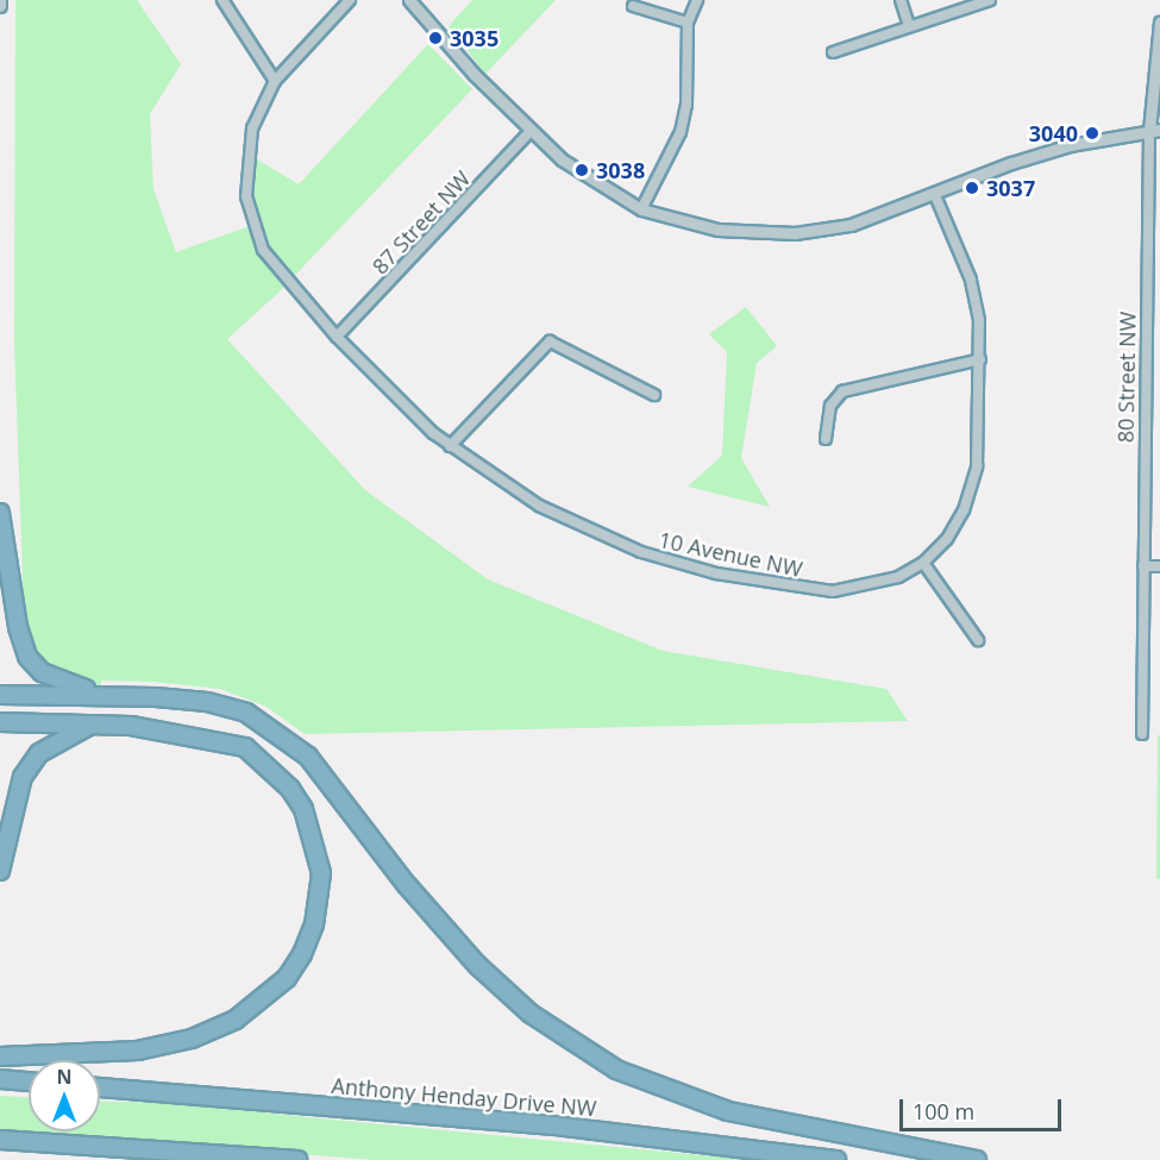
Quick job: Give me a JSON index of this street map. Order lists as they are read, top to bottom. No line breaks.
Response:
{"streets":{"highway":["Anthony Henday Drive NW"],"street":["87 Street NW","80 Street NW","10 Avenue NW"]},"crossings":[["87 Street NW","10 Avenue NW"]],"places":["3035","3040","3038","3037"],"scale_bar":"100 m","north":"top"}
